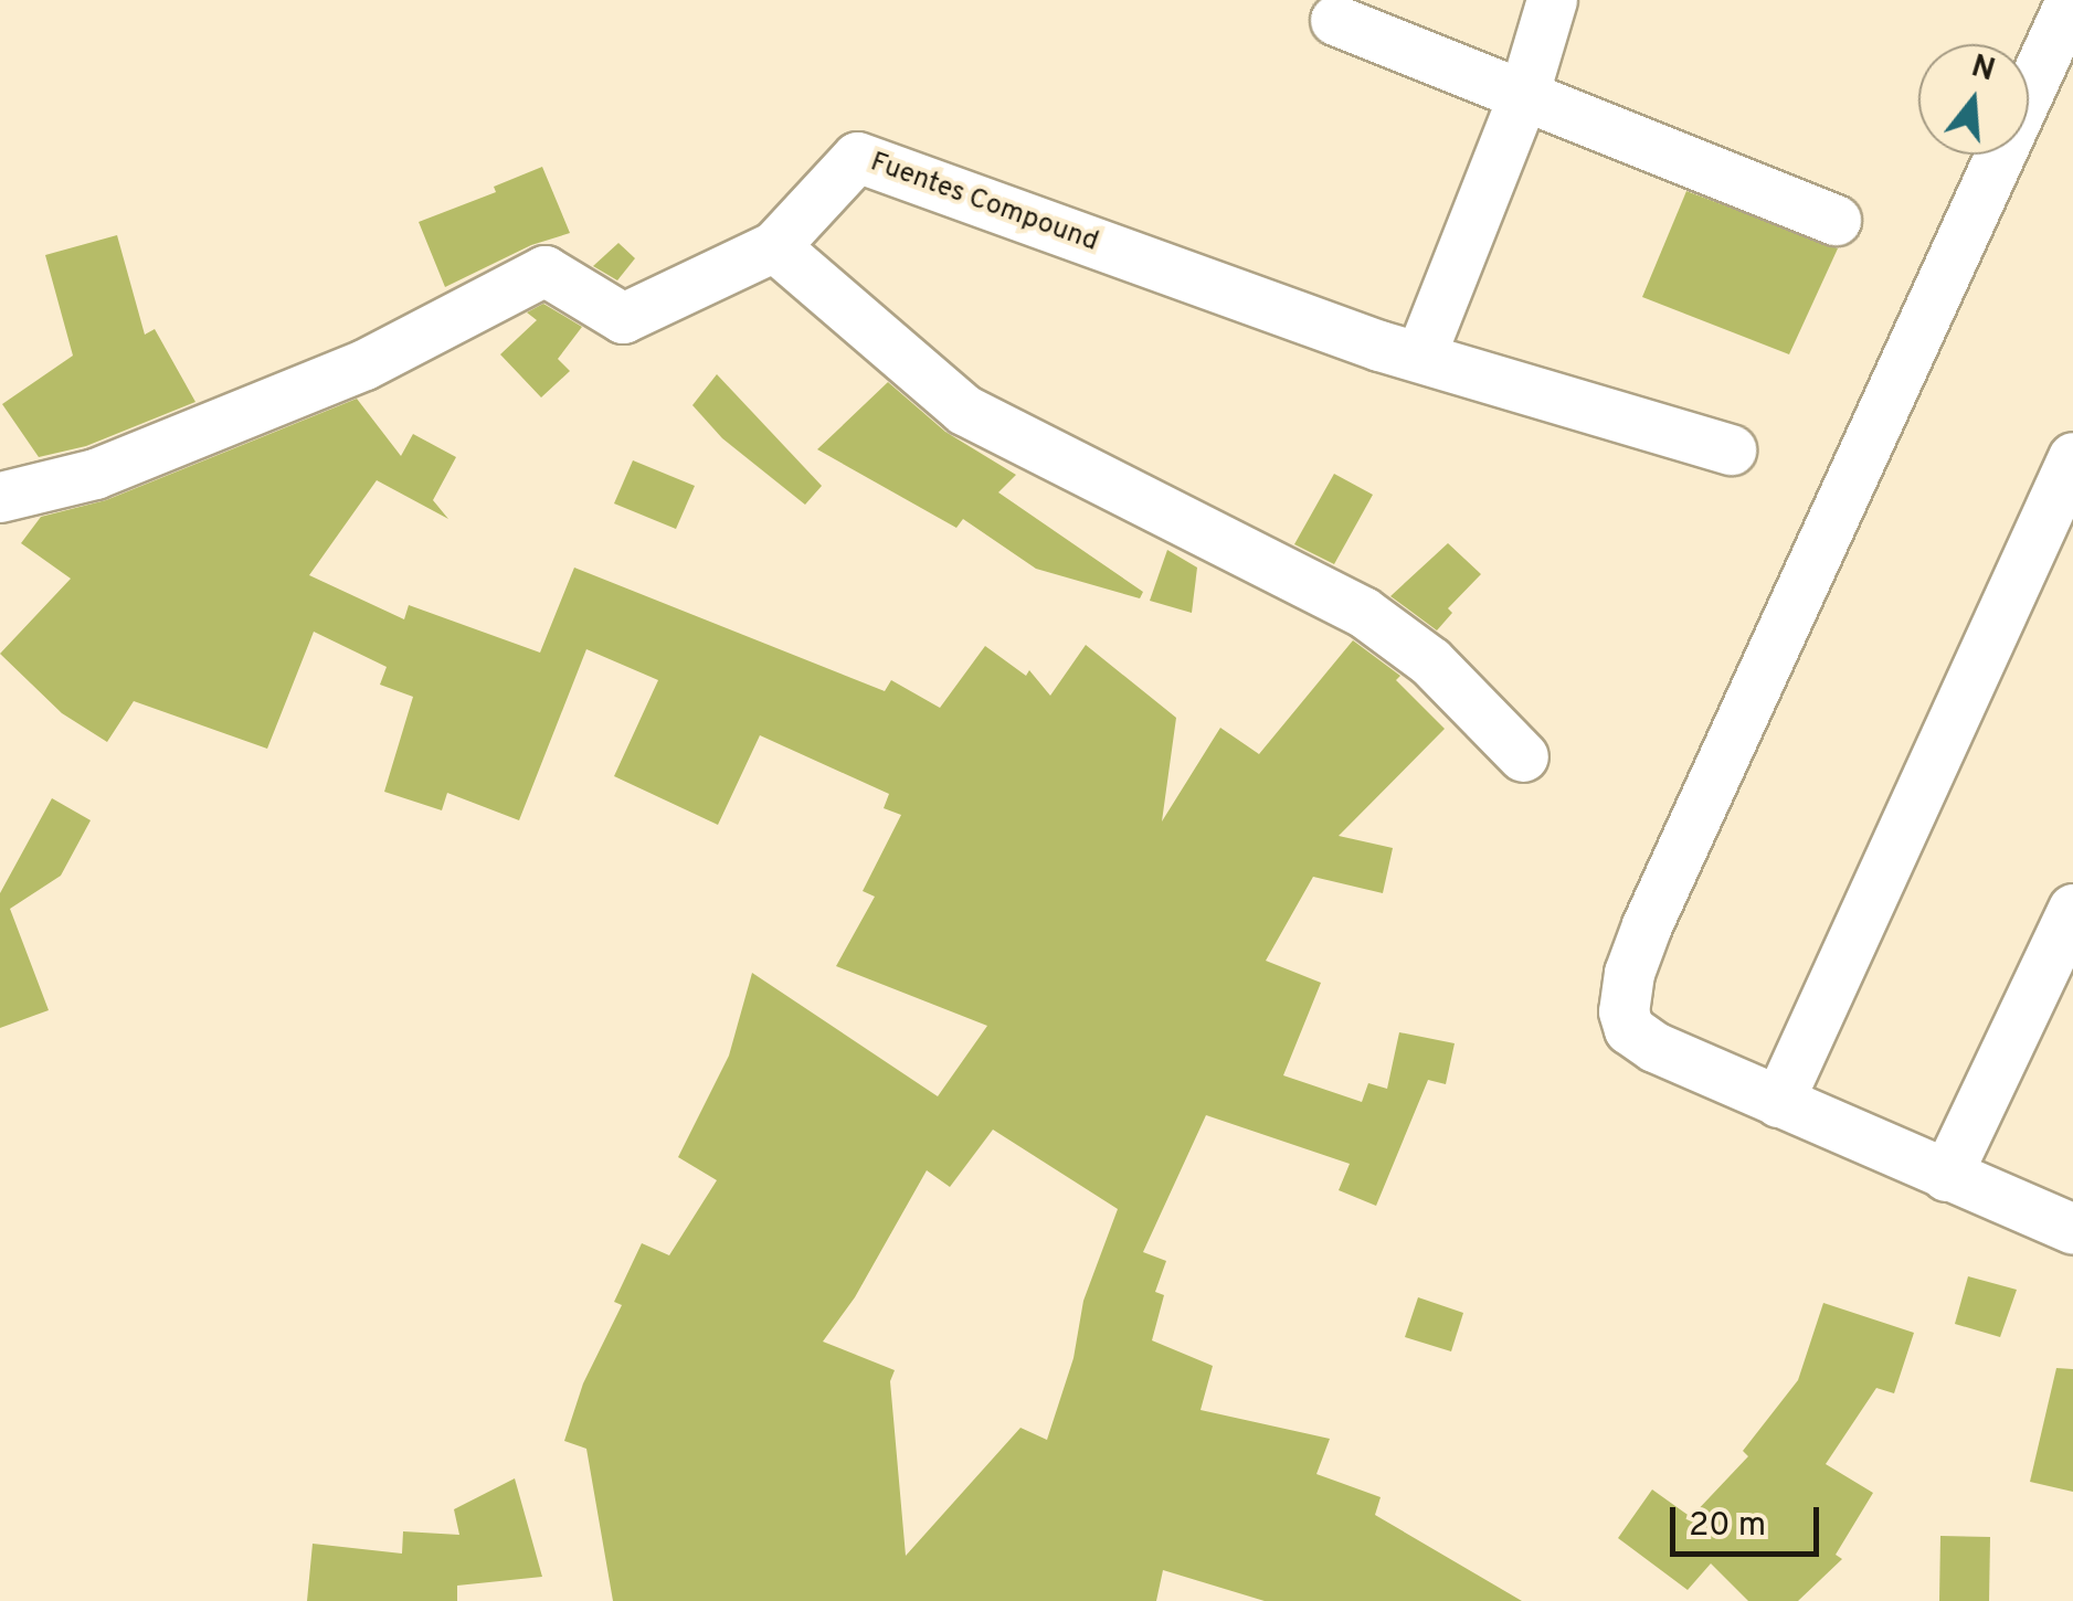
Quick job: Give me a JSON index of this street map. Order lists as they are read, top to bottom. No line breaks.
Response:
{"streets":{"street":["Fuentes Compound"]},"scale_bar":"20 m","north":"top"}
